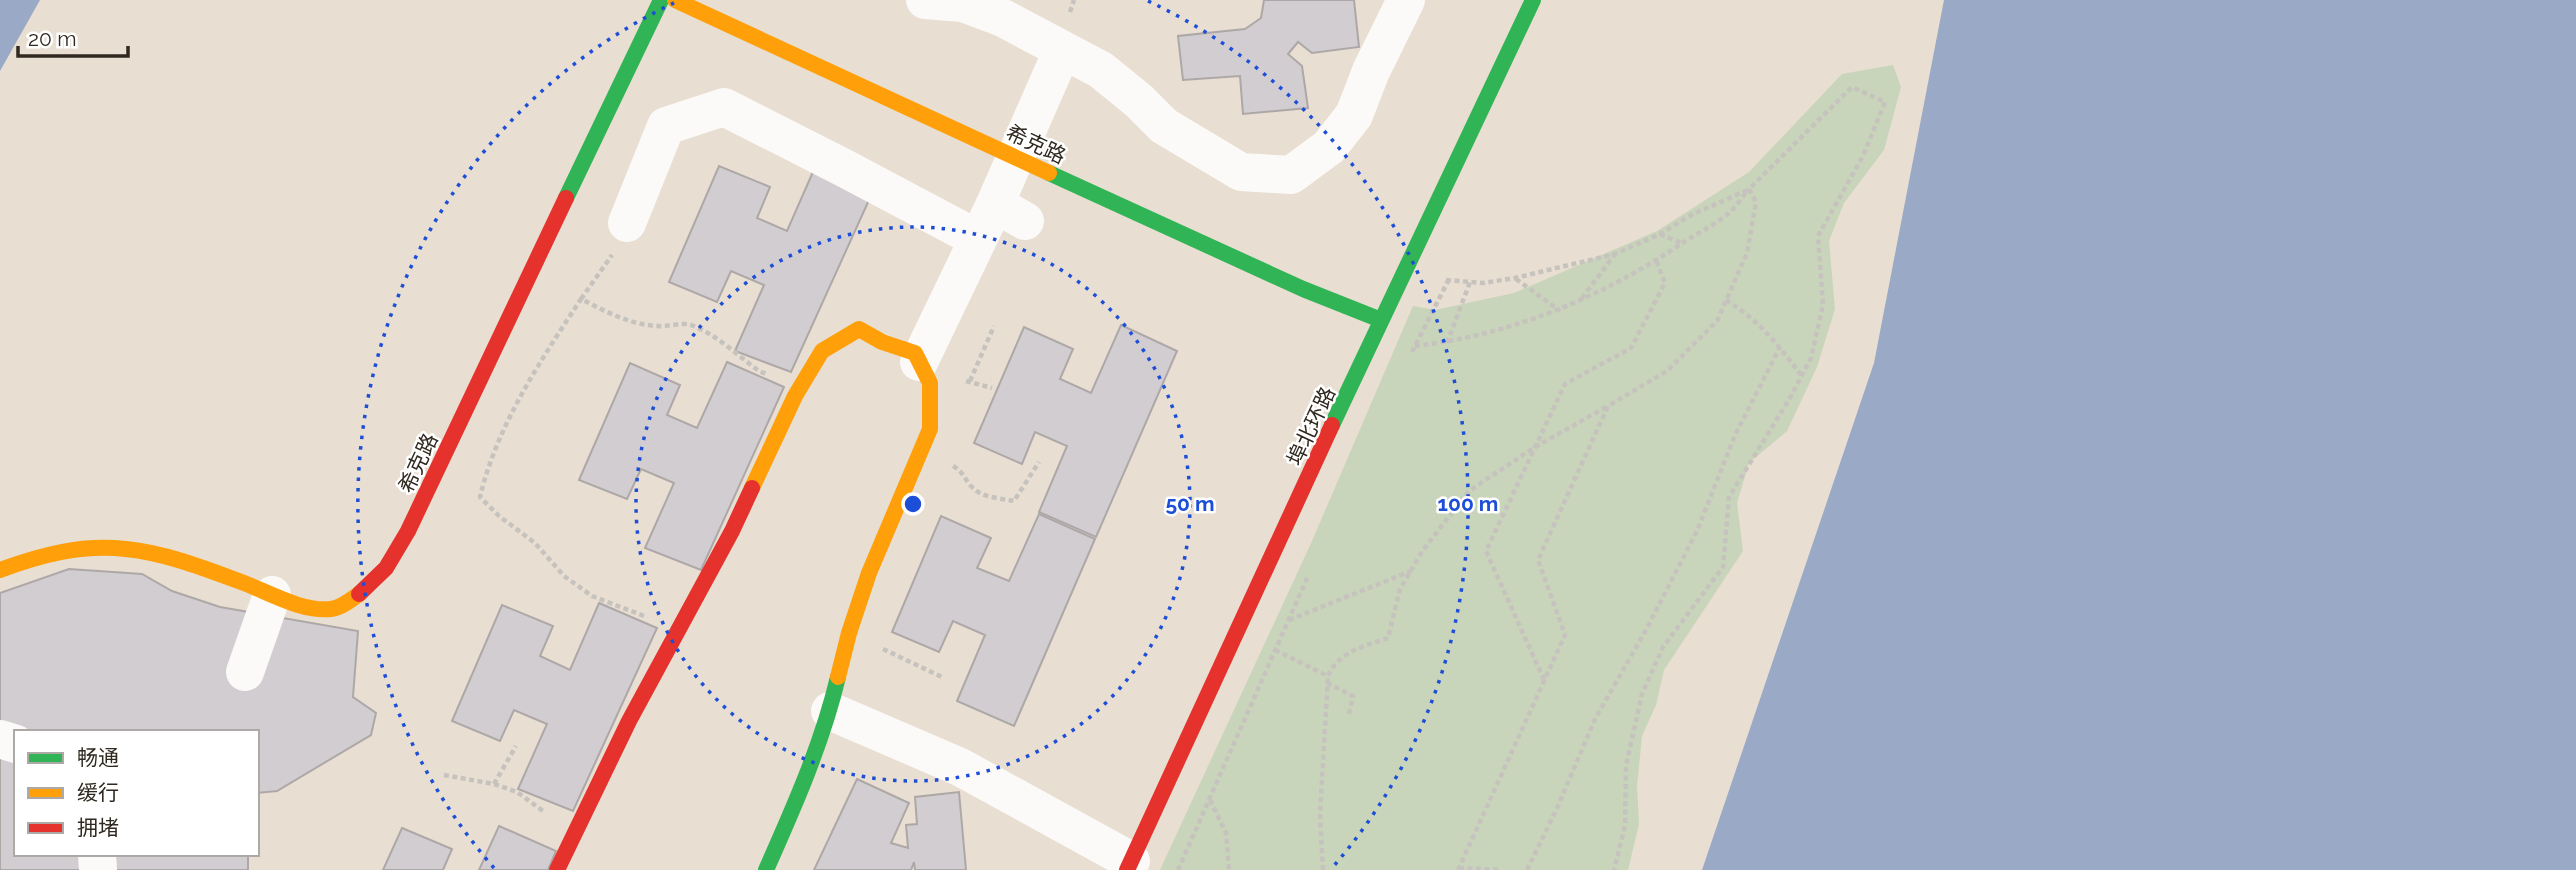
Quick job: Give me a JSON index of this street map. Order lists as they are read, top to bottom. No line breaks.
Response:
{"streets":{"street":["希克路","埠北环路"]},"crossings":[["希克路","埠北环路"]],"legend":["畅通","缓行","拥堵"],"scale_bar":"20 m","rings":["50 m","100 m"]}
